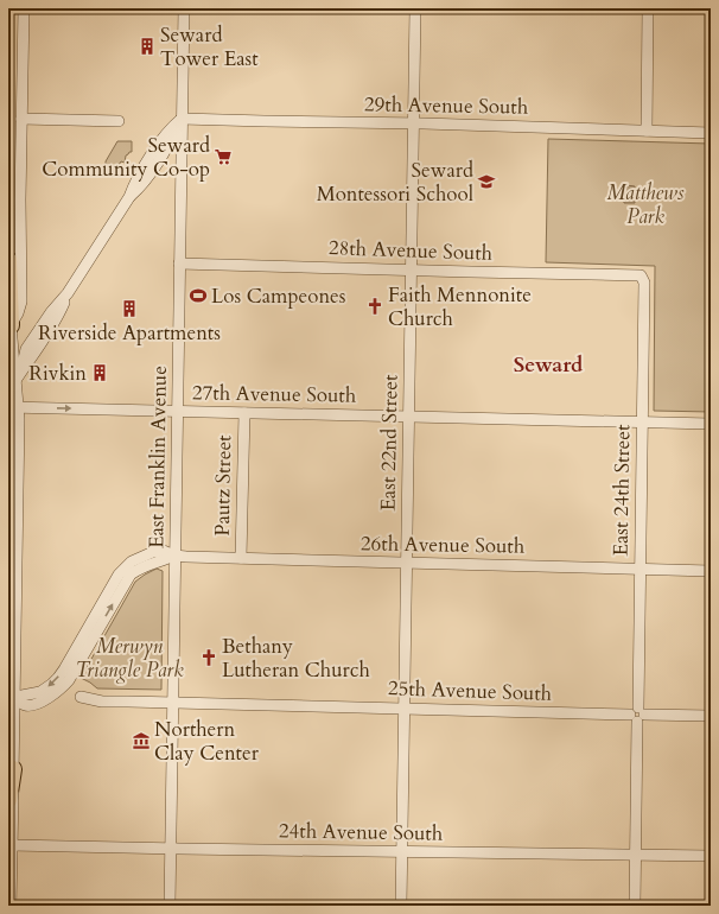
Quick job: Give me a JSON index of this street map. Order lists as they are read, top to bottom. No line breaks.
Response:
{"streets":{"street":["29th Avenue South","28th Avenue South","27th Avenue South","East 22nd Street","East Franklin Avenue","Pautz Street","East 24th Street","26th Avenue South","25th Avenue South","24th Avenue South"]},"crossings":[["29th Avenue South","East 22nd Street"],["29th Avenue South","East Franklin Avenue"],["28th Avenue South","East 22nd Street"],["28th Avenue South","East Franklin Avenue"],["28th Avenue South","East 24th Street"],["27th Avenue South","East 22nd Street"],["27th Avenue South","East Franklin Avenue"],["27th Avenue South","Pautz Street"],["27th Avenue South","East 24th Street"],["East 22nd Street","26th Avenue South"],["East 22nd Street","25th Avenue South"],["East 22nd Street","24th Avenue South"],["East Franklin Avenue","26th Avenue South"],["East Franklin Avenue","25th Avenue South"],["East Franklin Avenue","24th Avenue South"],["Pautz Street","26th Avenue South"],["East 24th Street","26th Avenue South"],["East 24th Street","25th Avenue South"],["East 24th Street","24th Avenue South"]],"districts":["Seward"],"parks":["Matthews Park","Merwyn Triangle Park"],"places":{"building":["Seward Tower East","Riverside Apartments","Rivkin"],"supermarket":["Seward Community Co-op"],"school or university":["Seward Montessori School"],"sports":["Los Campeones"],"church":["Faith Mennonite Church","Bethany Lutheran Church"],"museum":["Northern Clay Center"]}}
